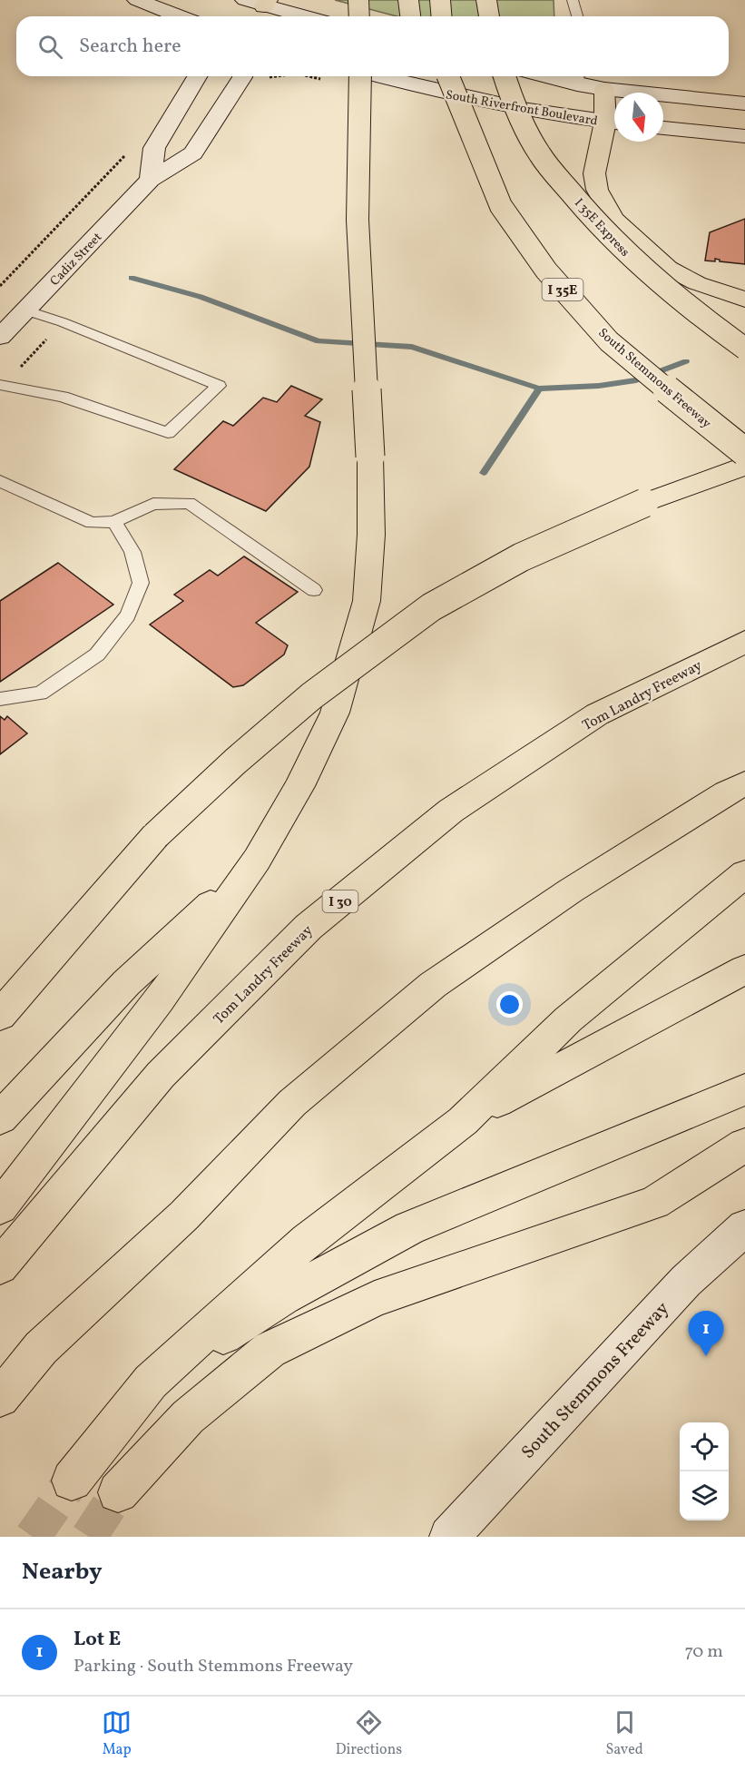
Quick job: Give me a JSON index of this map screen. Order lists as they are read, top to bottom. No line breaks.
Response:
{"streets":{"highway":["I 35E Express","I 35E","South Stemmons Freeway","Tom Landry Freeway","I 30"],"main road":["South Riverfront Boulevard","Cadiz Street"]},"north":"bottom","page":{"search":"Search here","pins":"1","heading":"Nearby","list":[{"mark":"1","name":"Lot E","note":"Parking · South Stemmons Freeway","value":"70 m"}],"nav":["Map","Directions","Saved"]}}
